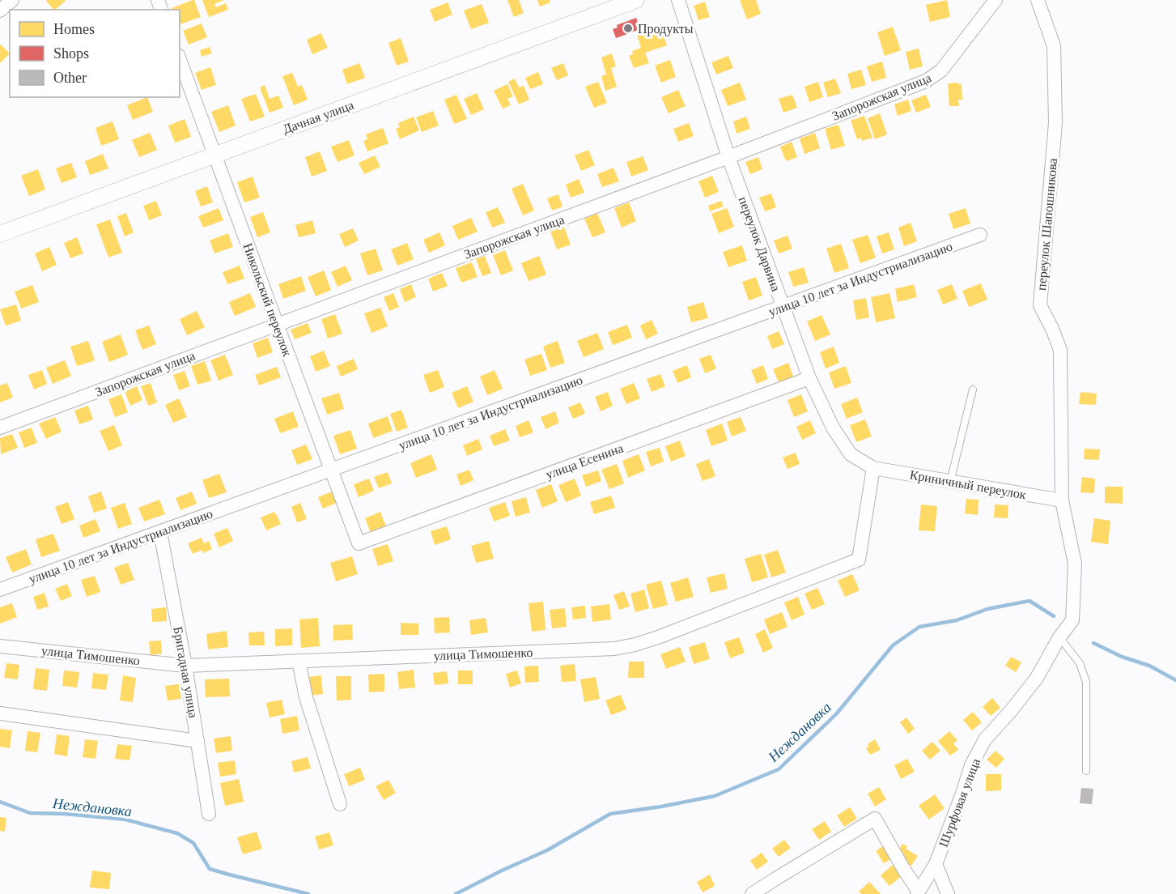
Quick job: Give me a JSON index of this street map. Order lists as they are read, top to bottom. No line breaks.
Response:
{"streets":{"street":["Запорожская улица","Дачная улица","переулок Шапошникова","переулок Дарвина","улица 10 лет за Индустриализацию","Никольский переулок","улица Есенина","Криничный переулок","улица Тимошенко","Бригадная улица","Шурфовая улица"]},"crossings":[["Запорожская улица","переулок Дарвина"],["Запорожская улица","Никольский переулок"],["Дачная улица","Никольский переулок"],["переулок Шапошникова","Криничный переулок"],["переулок Шапошникова","Шурфовая улица"],["переулок Дарвина","улица 10 лет за Индустриализацию"],["переулок Дарвина","улица Есенина"],["переулок Дарвина","Криничный переулок"],["переулок Дарвина","улица Тимошенко"],["улица 10 лет за Индустриализацию","Никольский переулок"],["улица 10 лет за Индустриализацию","Бригадная улица"],["Никольский переулок","улица Есенина"],["Криничный переулок","улица Тимошенко"],["улица Тимошенко","Бригадная улица"]],"water":["Неждановка"],"places":["Продукты"],"legend":["Homes","Shops","Other"]}
